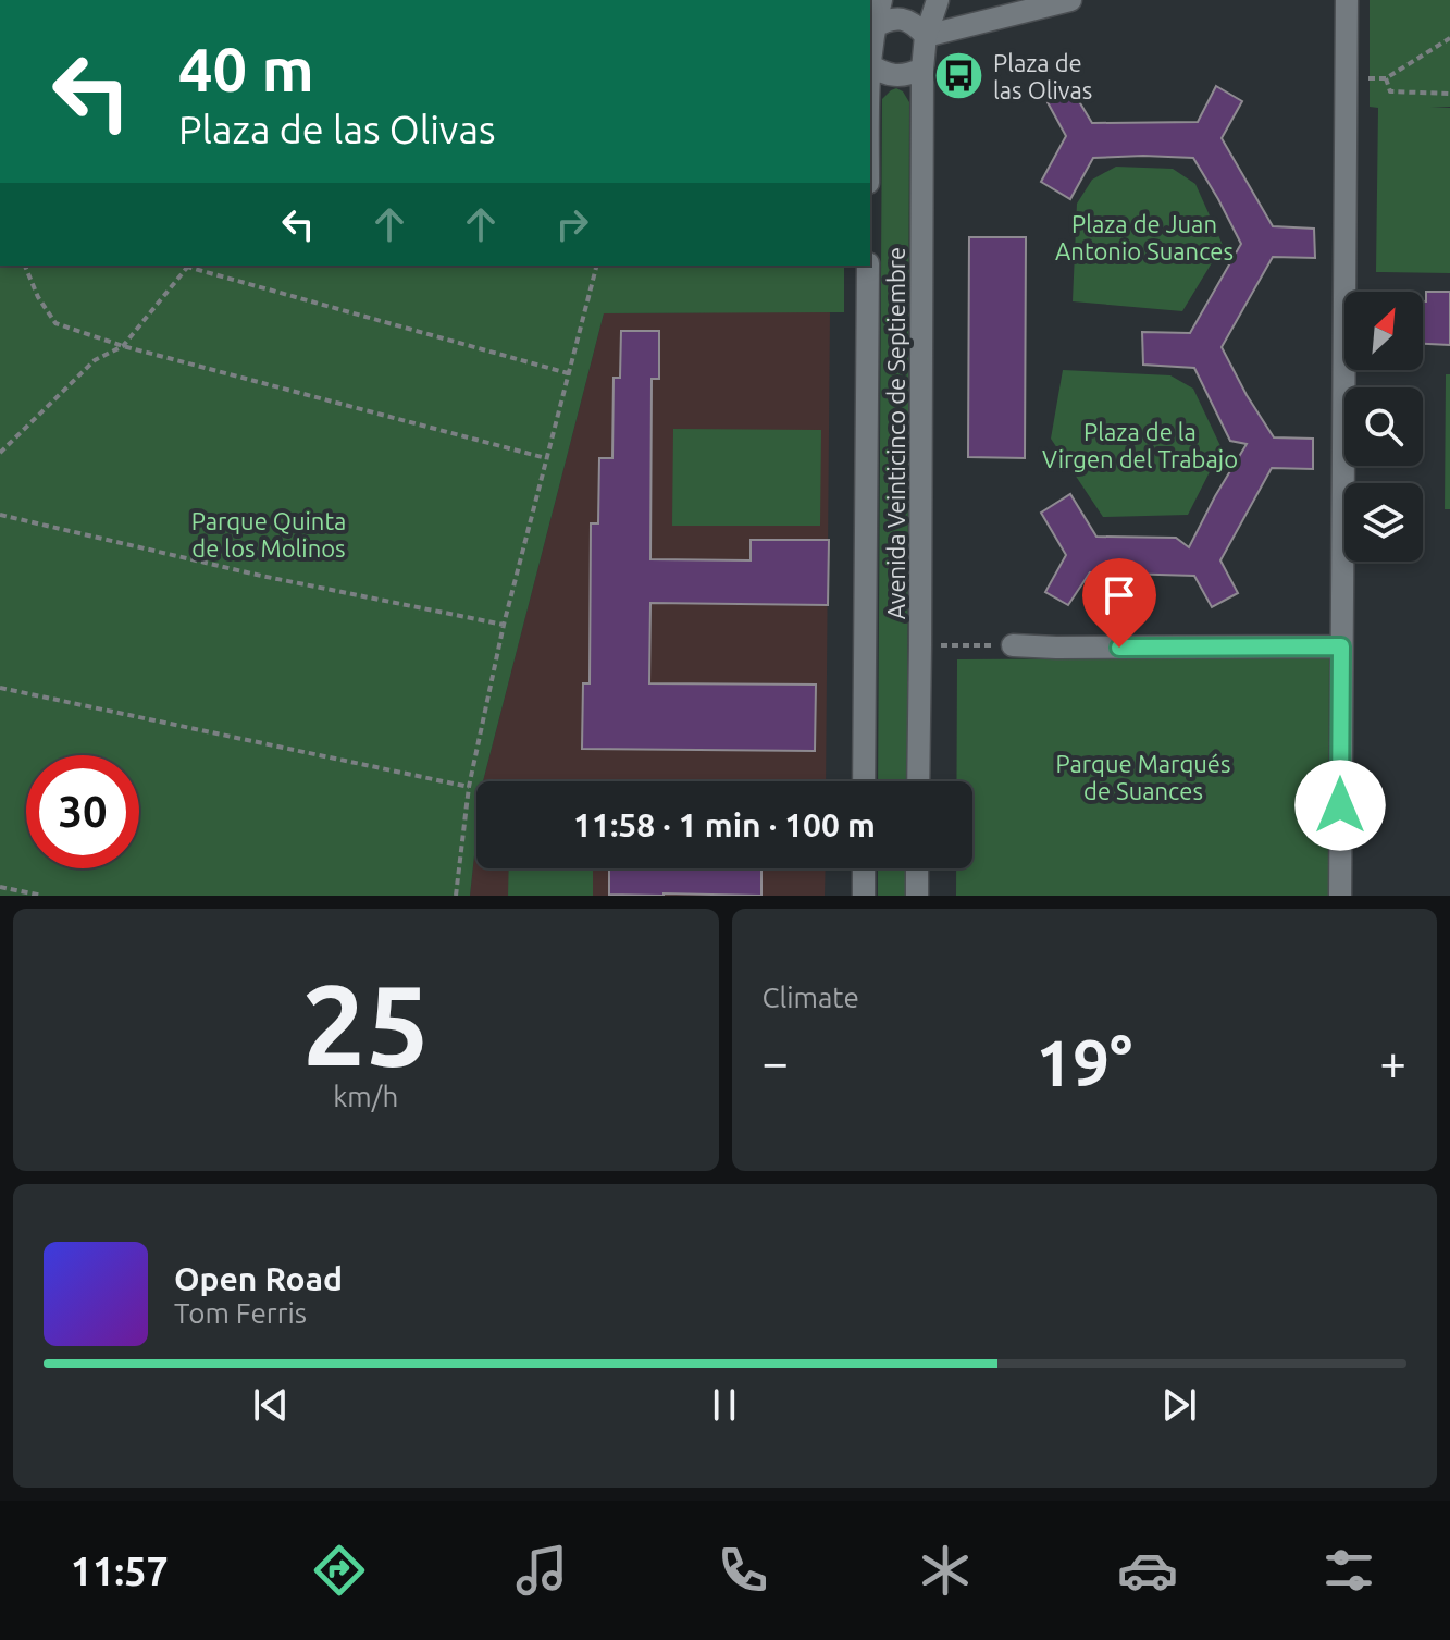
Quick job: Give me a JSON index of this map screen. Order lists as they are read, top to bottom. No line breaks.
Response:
{"streets":{"main road":["Avenida Veinticinco de Septiembre"]},"parks":["Plaza de Juan Antonio Suances","Plaza de la Virgen del Trabajo","Parque Quinta de los Molinos","Parque Marqués de Suances"],"places":{"bus stop":["Plaza de las Olivas"]},"north":"top right","page":{"turn":["40 m","Plaza de las Olivas"],"limit":"30","trip":"11:58 · 1 min · 100 m","tile":[["25","km/h"],"Climate"],"heat":["−","19°","+"],"song":["Open Road","Tom Ferris"],"tabs":"11:57"}}
